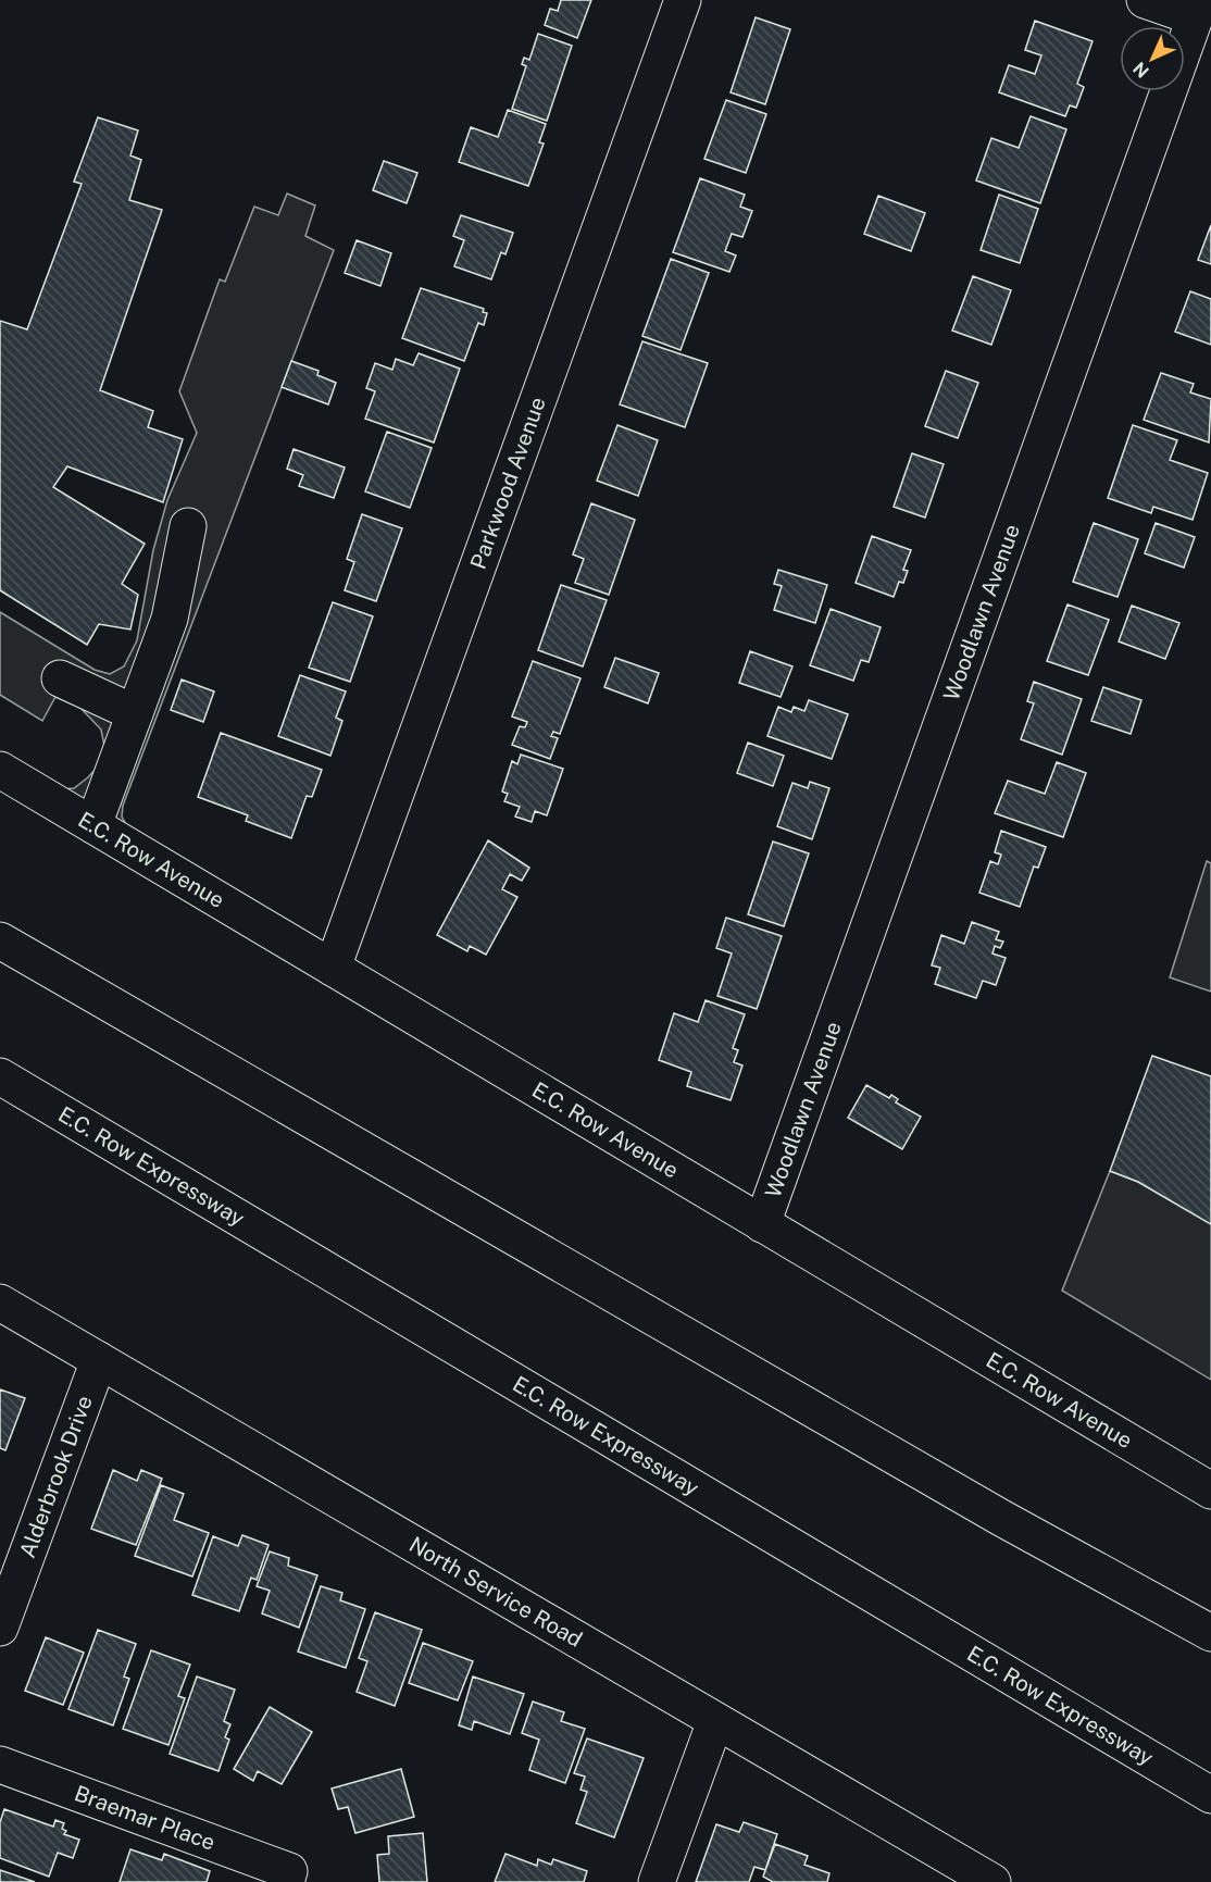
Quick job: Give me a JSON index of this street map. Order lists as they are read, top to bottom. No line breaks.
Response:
{"streets":{"main road":["Parkwood Avenue","Woodlawn Avenue","E.C. Row Avenue","E.C. Row Expressway","Alderbrook Drive","North Service Road","Braemar Place"]},"crossings":[["Parkwood Avenue","E.C. Row Avenue"],["Woodlawn Avenue","E.C. Row Avenue"],["Alderbrook Drive","North Service Road"]],"north":"bottom left"}
